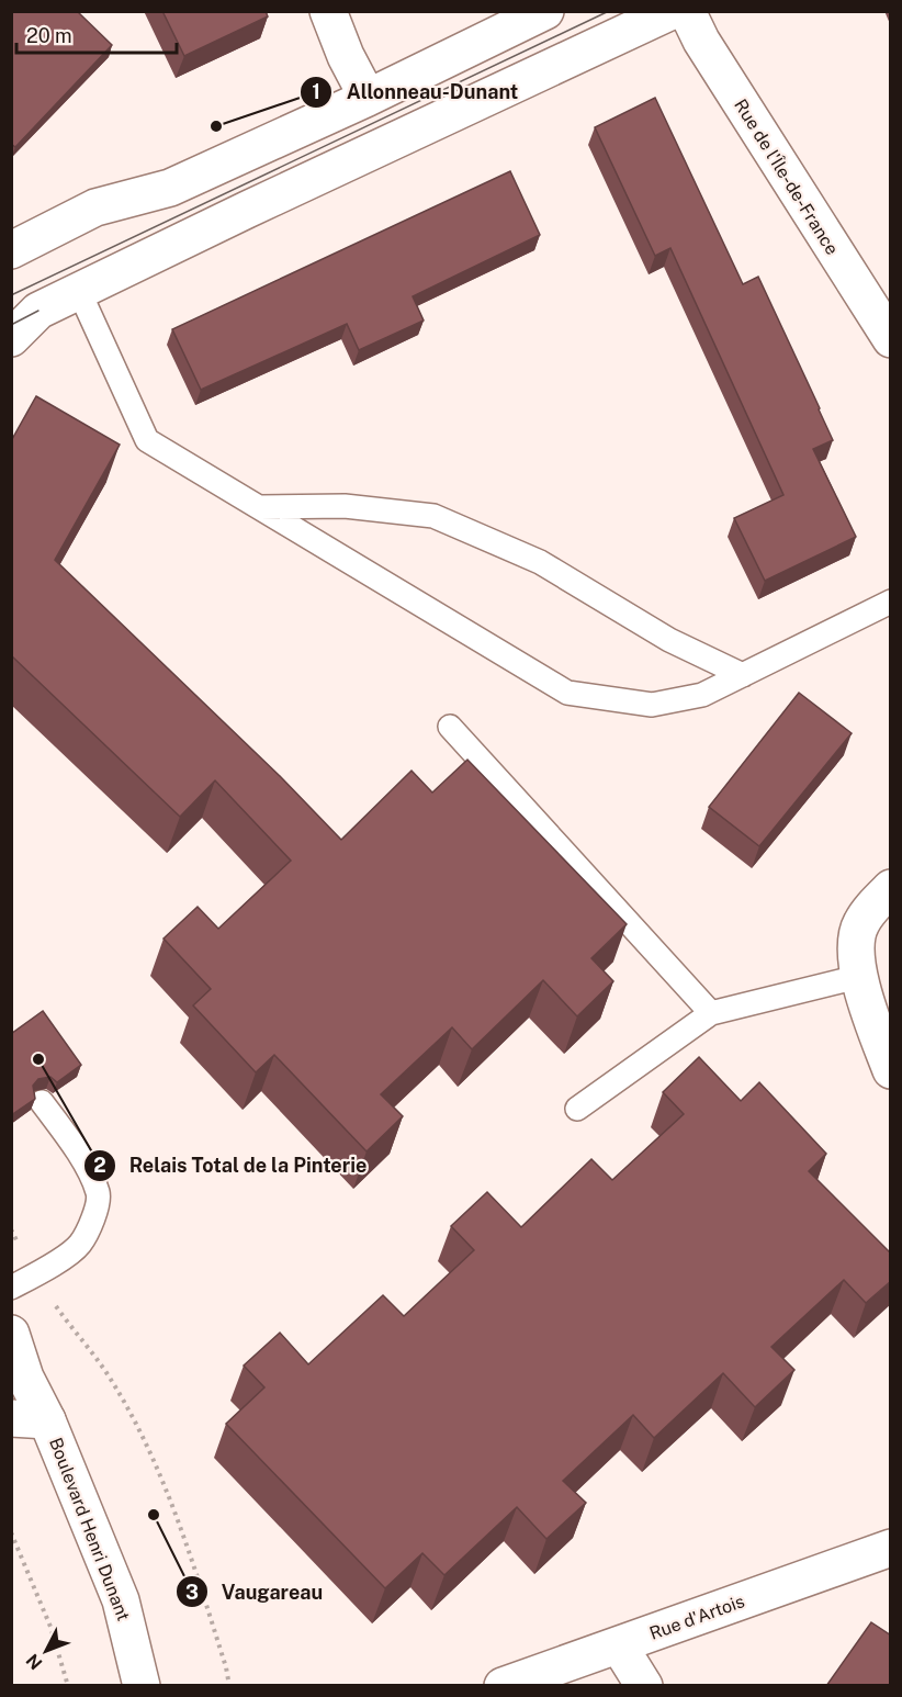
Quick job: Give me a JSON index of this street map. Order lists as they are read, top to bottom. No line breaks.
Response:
{"streets":{"street":["Rue de l'Île-de-France","Boulevard Henri Dunant","Rue d'Artois"]},"places":["Allonneau-Dunant","Relais Total de la Pinterie","Vaugareau"],"scale_bar":"20 m","north":"bottom left"}
